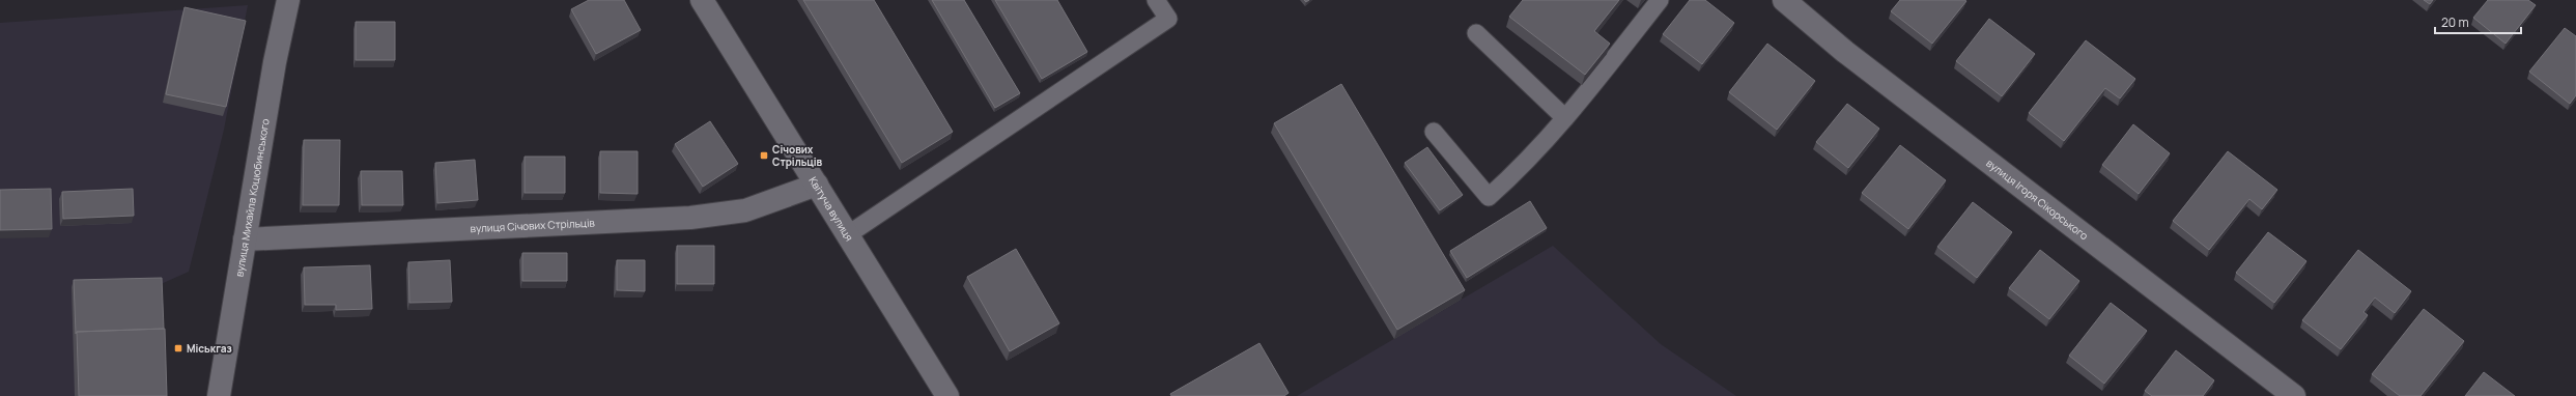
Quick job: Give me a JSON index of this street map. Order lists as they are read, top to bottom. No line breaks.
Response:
{"streets":{"street":["вулиця Михайла Коцюбинського","вулиця Ігоря Сікорського","Квітуча вулиця","вулиця Січових Стрільців"]},"crossings":[["вулиця Михайла Коцюбинського","вулиця Січових Стрільців"],["Квітуча вулиця","вулиця Січових Стрільців"]],"places":{"transit":["Січових Стрільців","Міськгаз"]},"scale_bar":"20 m"}
